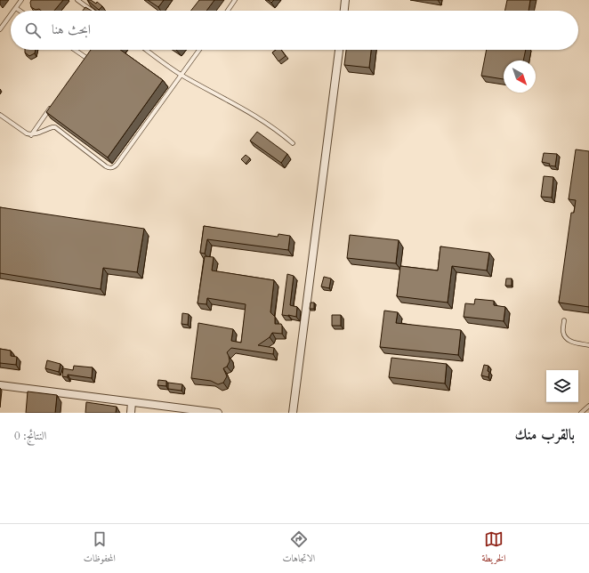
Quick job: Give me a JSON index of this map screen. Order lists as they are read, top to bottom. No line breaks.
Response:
{"north":"bottom right","page":{"search":"ابحث هنا","heading":["بالقرب منك","النتائج: 0"],"nav":["الخريطة","الاتجاهات","المحفوظات"]}}
